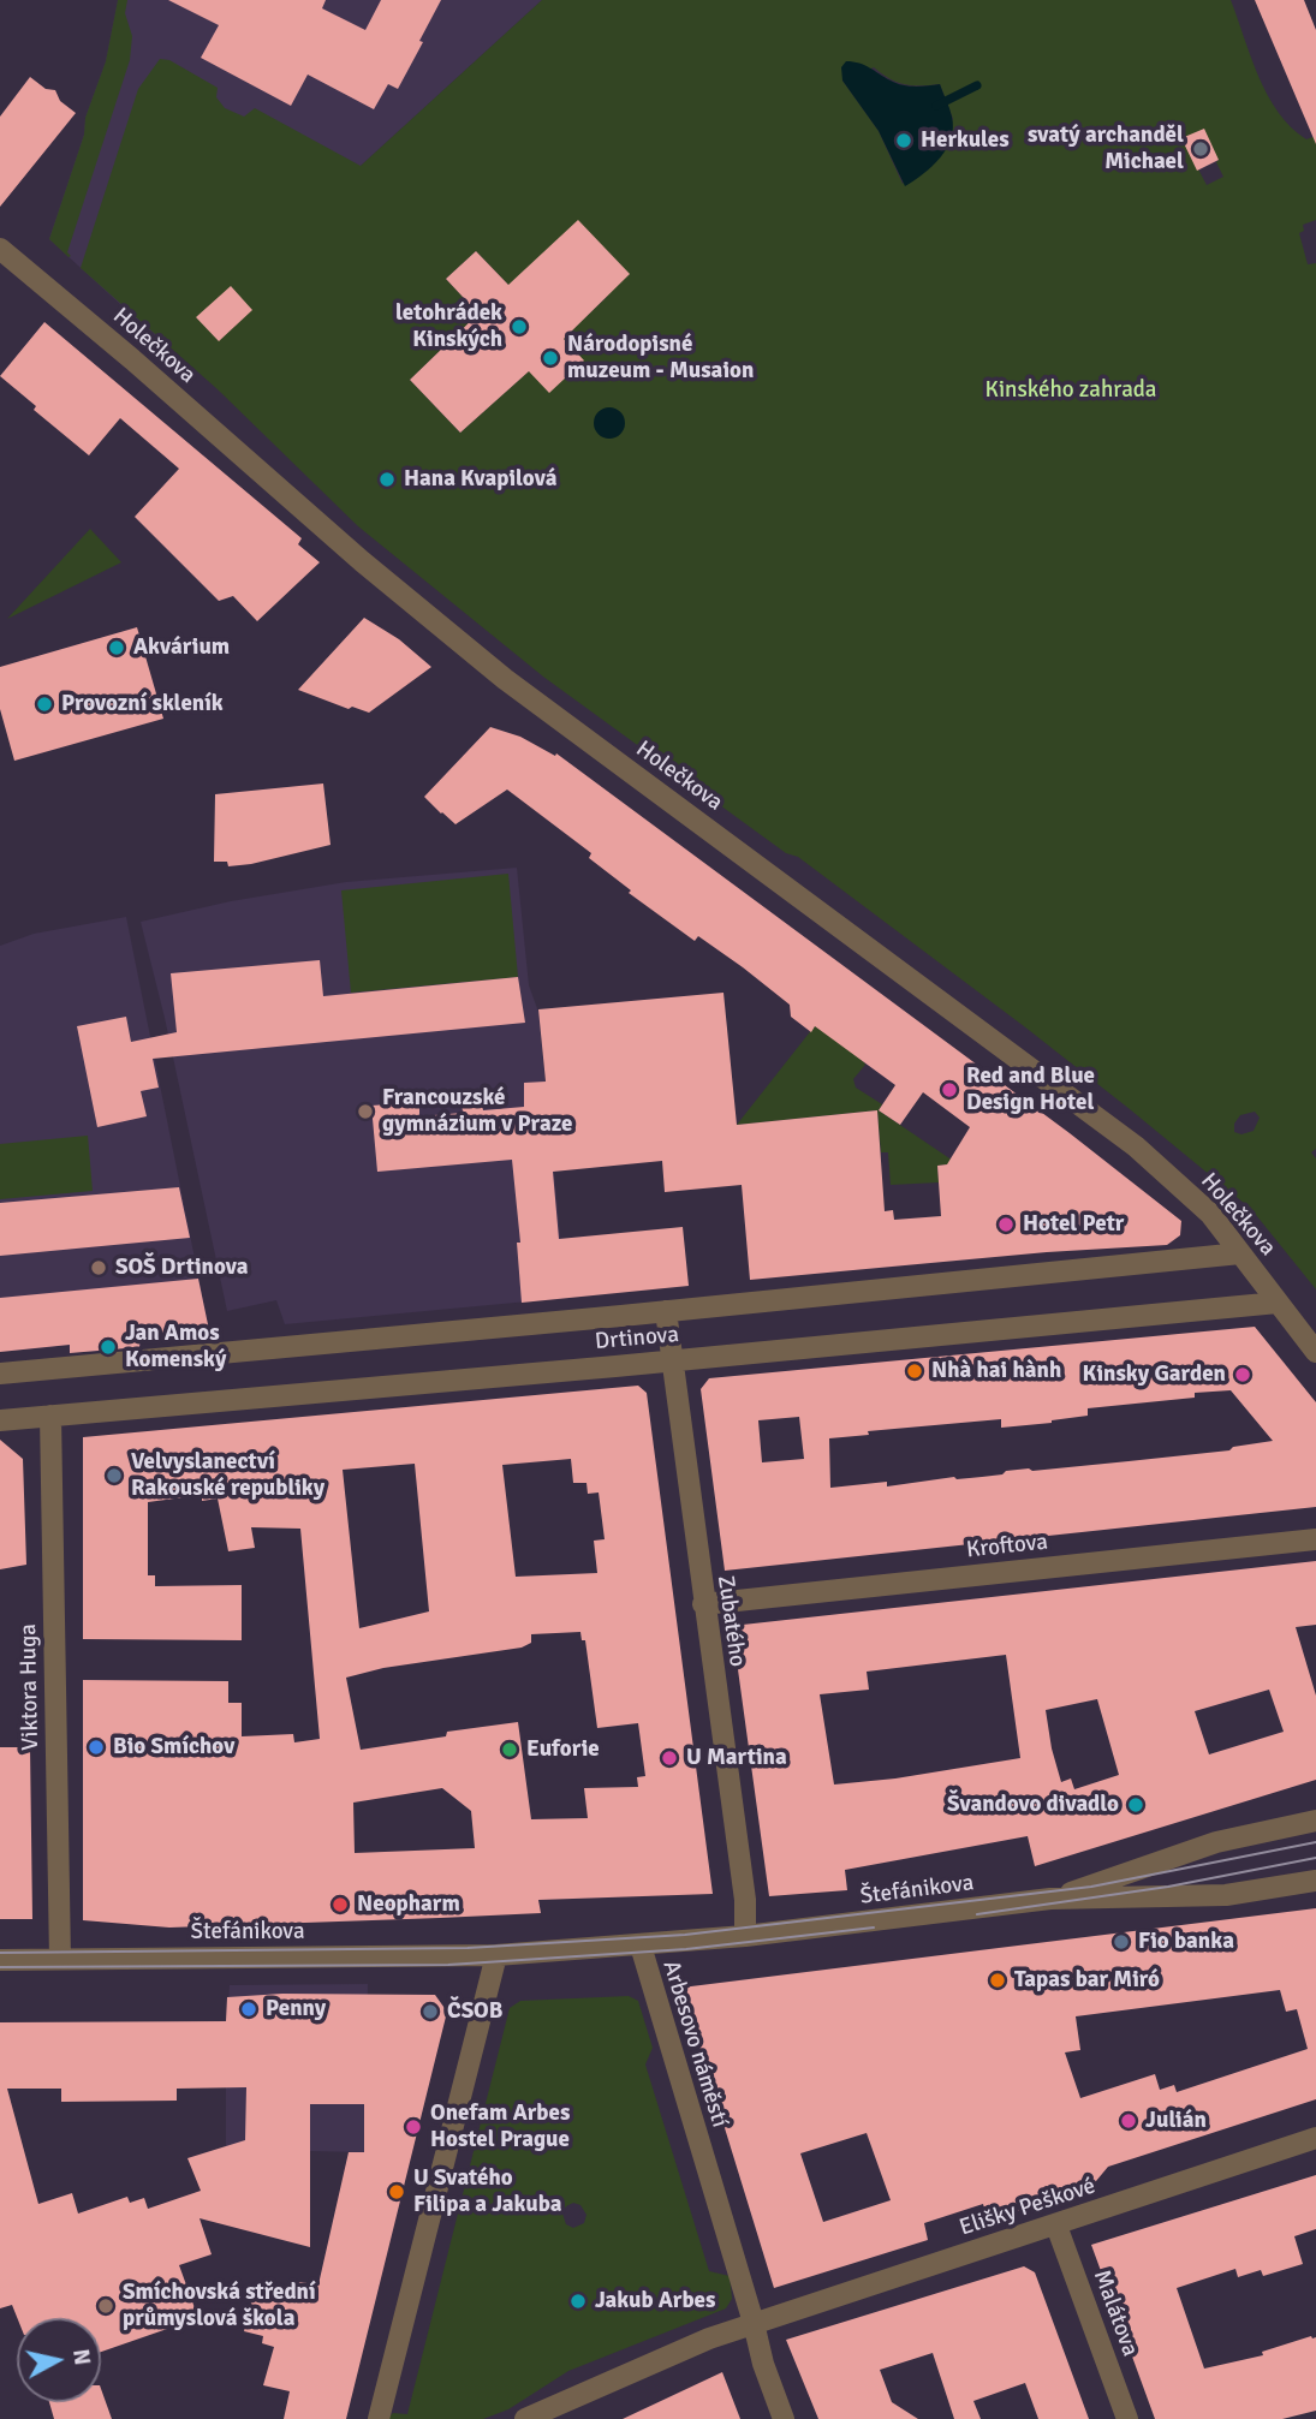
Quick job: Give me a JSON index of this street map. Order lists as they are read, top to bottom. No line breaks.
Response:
{"streets":{"street":["Holečkova","Drtinova","Kroftova","Zubatého","Viktora Huga","Štefánikova","Arbesovo náměstí","Elišky Peškové","Malátova"]},"crossings":[["Holečkova","Drtinova"],["Drtinova","Zubatého"],["Drtinova","Viktora Huga"],["Kroftova","Zubatého"],["Zubatého","Štefánikova"],["Viktora Huga","Štefánikova"],["Štefánikova","Arbesovo náměstí"],["Arbesovo náměstí","Elišky Peškové"],["Elišky Peškové","Malátova"]],"parks":["Kinského zahrada"],"places":["Herkules","svatý archanděl Michael","letohrádek Kinských","Národopisné muzeum - Musaion","Hana Kvapilová","Akvárium","Provozní skleník","Red and Blue Design Hotel","Francouzské gymnázium v Praze","Hotel Petr","SOŠ Drtinova","Jan Amos Komenský","Nhà hai hành","Kinsky Garden","Velvyslanectví Rakouské republiky","Bio Smíchov","Euforie","U Martina","Švandovo divadlo","Neopharm","Fio banka","Tapas bar Miró","Penny","ČSOB","Julián","Onefam Arbes Hostel Prague","U Svatého Filipa a Jakuba","Jakub Arbes","Smíchovská střední průmyslová škola"],"north":"right"}
